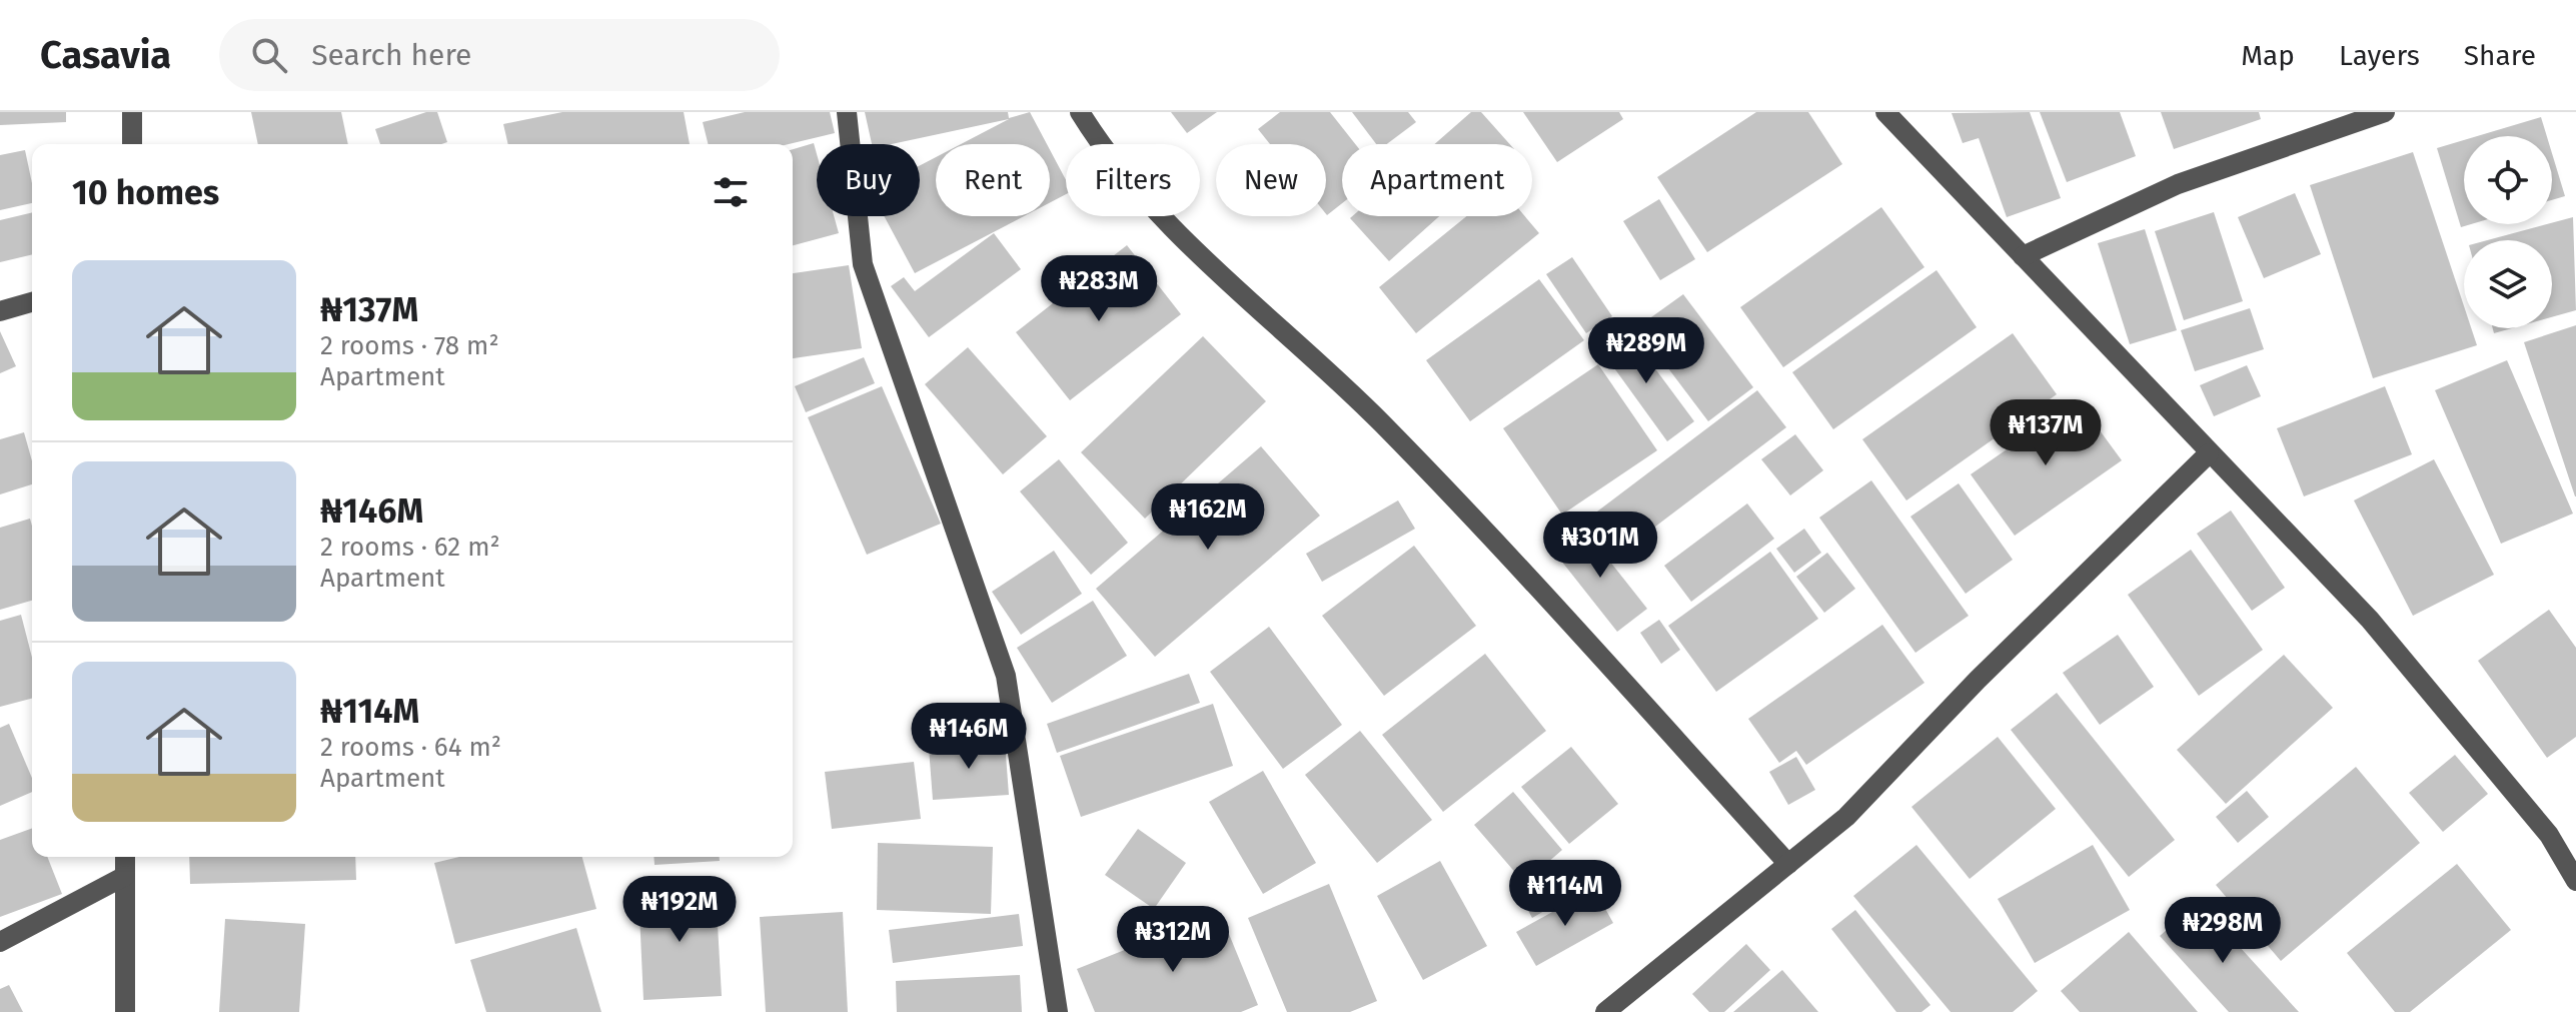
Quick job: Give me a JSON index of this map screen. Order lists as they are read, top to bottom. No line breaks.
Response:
{"page":{"header":"Casavia","search":"Search here","nav":["Map","Layers","Share"],"chip":["Buy","Rent","Filters","New","Apartment"],"heading":"10 homes","list":[{"name":"₦137M","note":"2 rooms · 78 m² · Apartment"},{"name":"₦146M","note":"2 rooms · 62 m² · Apartment"},{"name":"₦114M","note":"2 rooms · 64 m² · Apartment"}],"price":["₦283M","₦289M","₦137M","₦162M","₦301M","₦146M","₦114M","₦192M","₦298M","₦312M"]}}
